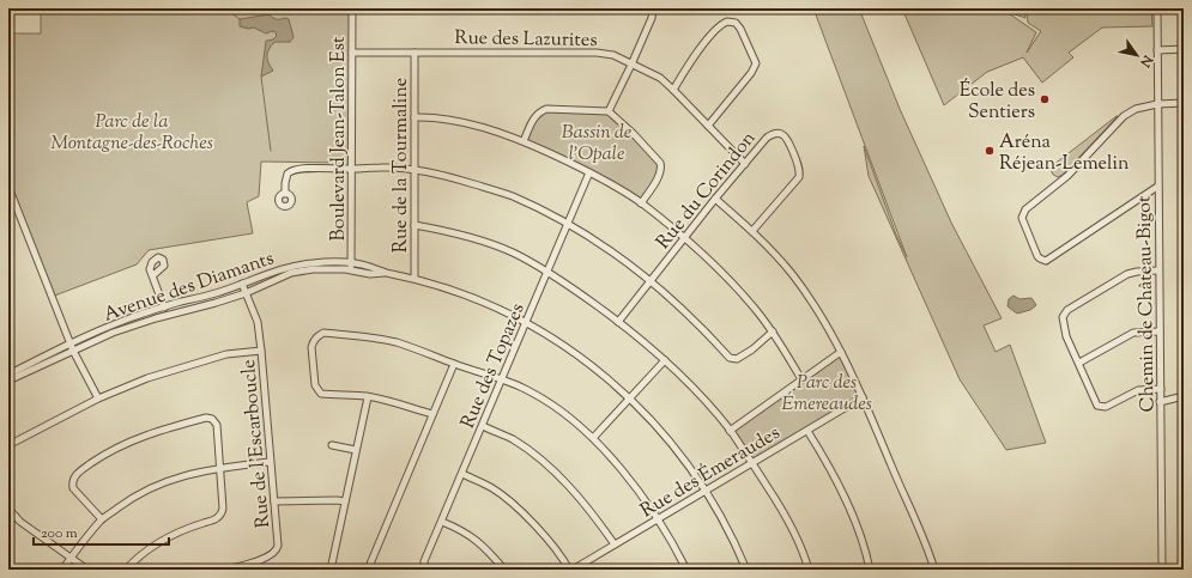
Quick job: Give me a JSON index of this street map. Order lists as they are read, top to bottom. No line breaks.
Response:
{"streets":{"street":["Rue des Lazurites","Boulevard Jean-Talon Est","Rue de la Tourmaline","Rue du Corindon","Avenue des Diamants","Chemin de Château-Bigot","Rue des Topazes","Rue de l'Escarboucle","Rue des Émeraudes"]},"crossings":[["Rue des Lazurites","Boulevard Jean-Talon Est"],["Rue des Lazurites","Rue de la Tourmaline"],["Rue des Lazurites","Rue du Corindon"],["Boulevard Jean-Talon Est","Avenue des Diamants"],["Rue de la Tourmaline","Avenue des Diamants"],["Avenue des Diamants","Rue des Topazes"],["Avenue des Diamants","Rue de l'Escarboucle"],["Avenue des Diamants","Rue des Émeraudes"]],"parks":["Parc de la Montagne-des-Roches","Bassin de l'Opale","Parc des Émereaudes"],"places":["École des Sentiers","Aréna Réjean‑Lemelin"],"scale_bar":"200 m","north":"bottom right"}
